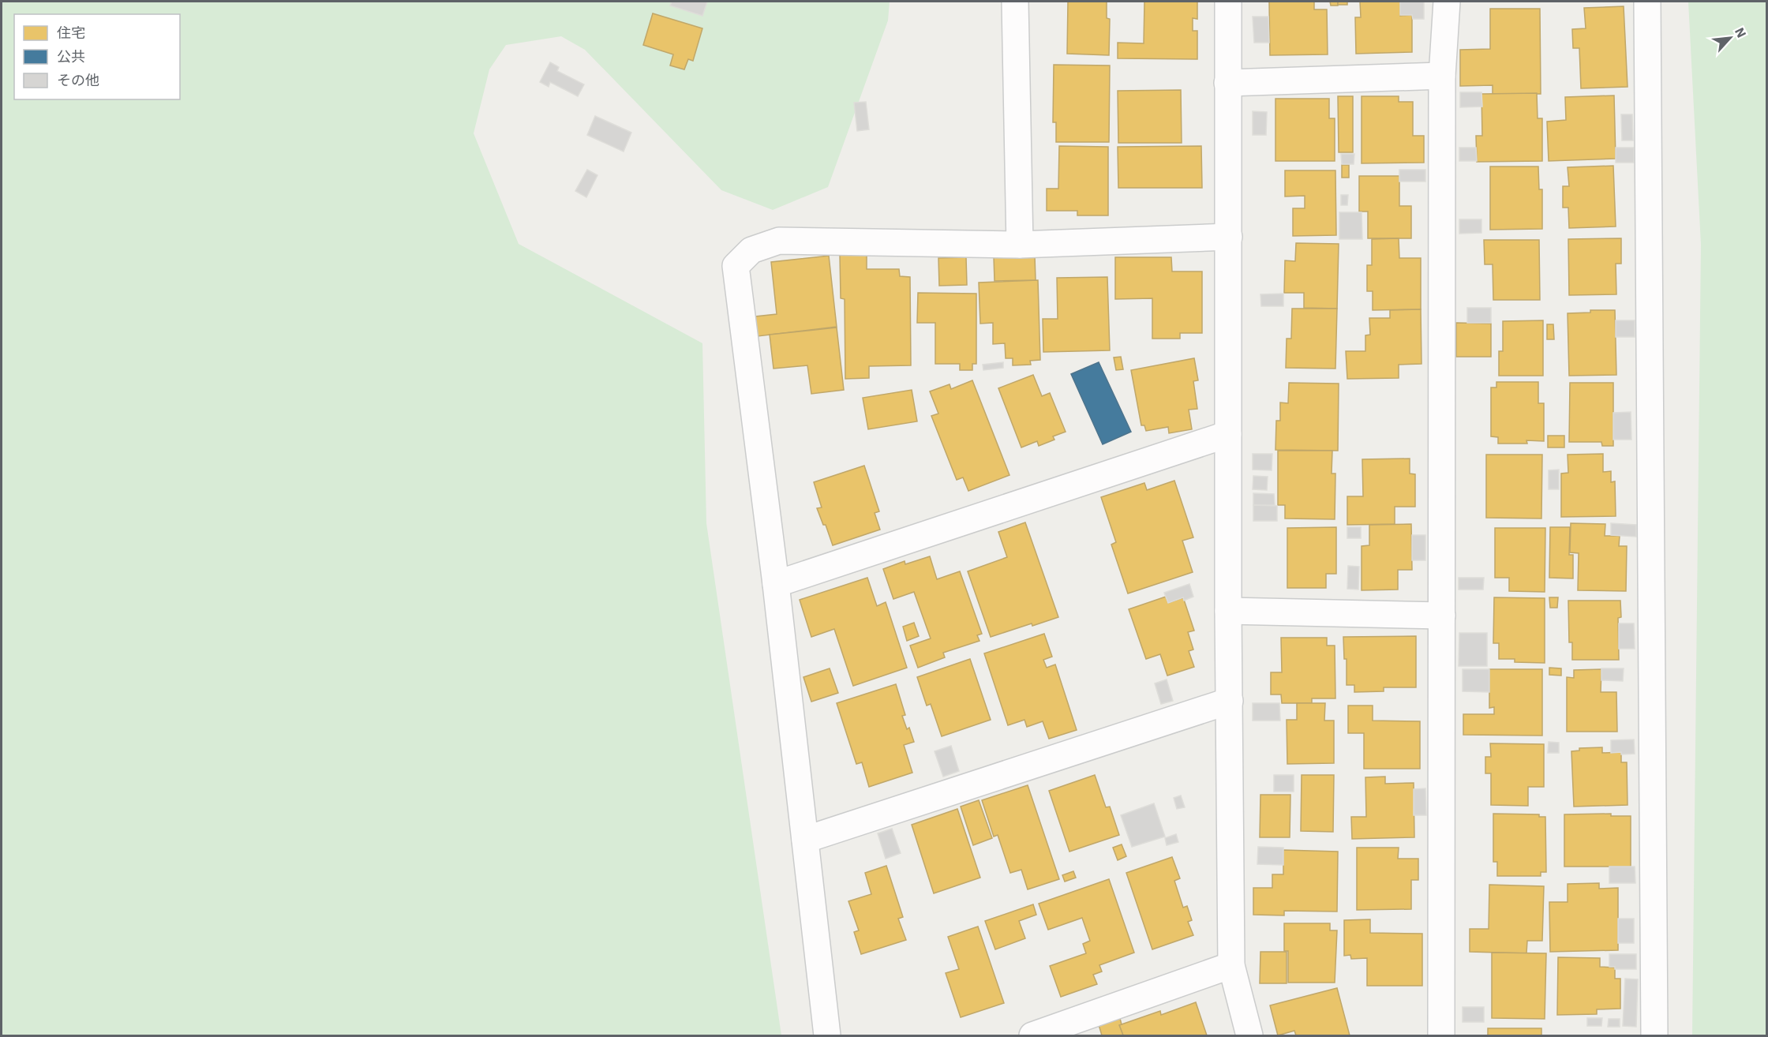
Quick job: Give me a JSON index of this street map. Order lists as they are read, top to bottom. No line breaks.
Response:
{"legend":["住宅","公共","その他"],"north":"top right"}
